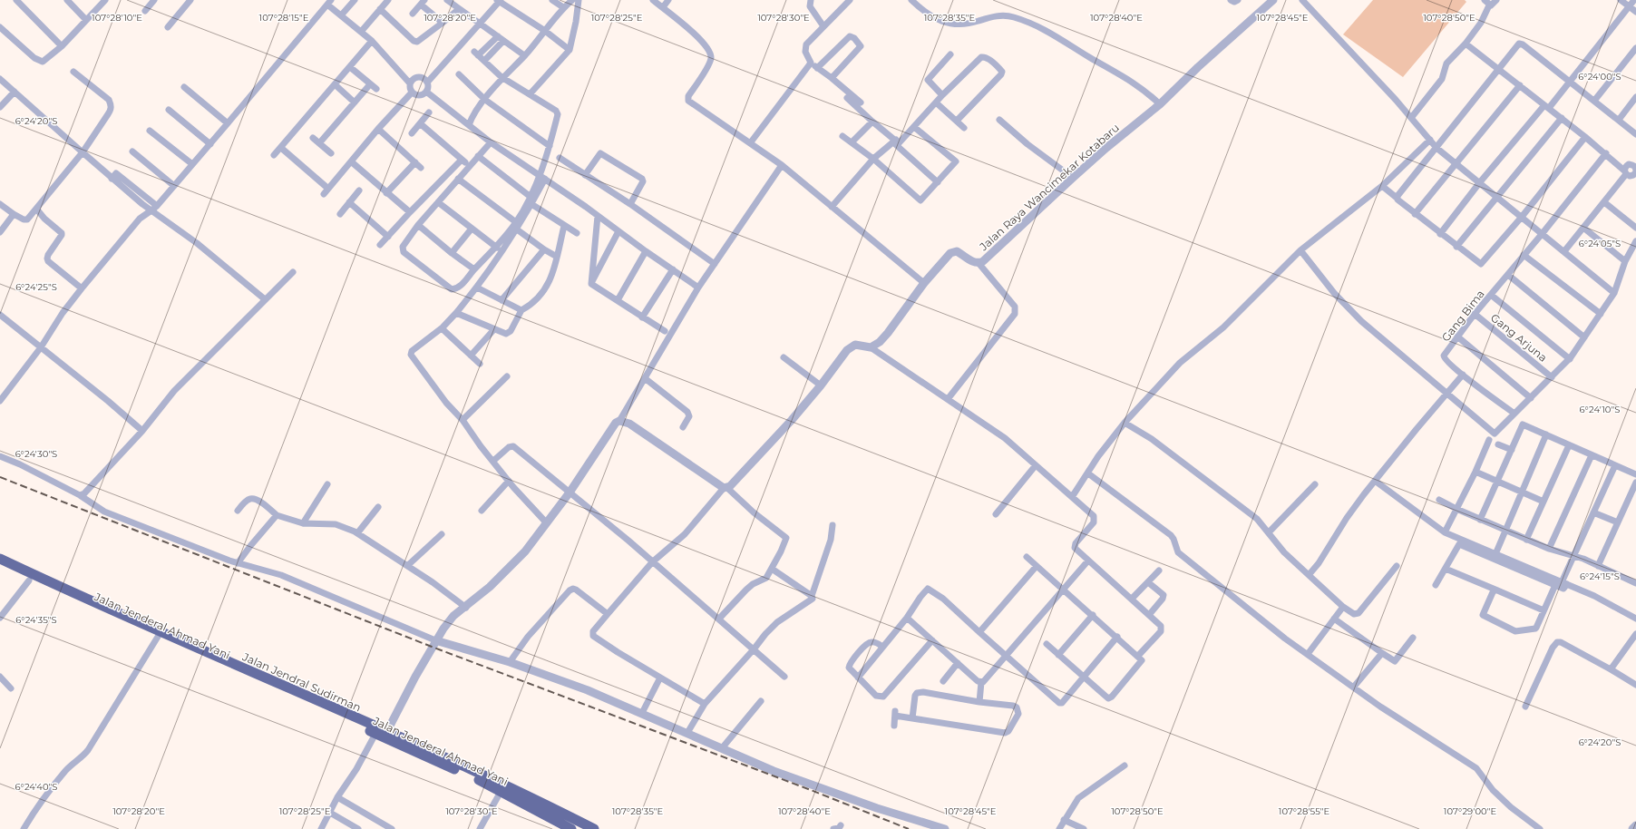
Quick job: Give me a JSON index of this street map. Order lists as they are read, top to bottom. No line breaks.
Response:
{"streets":{"highway":["Jalan Jenderal Ahmad Yani","Jalan Jendral Sudirman"],"street":["Jalan Raya Wancimekar Kotabaru","Gang Bima","Gang Arjuna"]},"crossings":[["Gang Bima","Gang Arjuna"]],"coordinates":["107°28'10\"E","107°28'15\"E","107°28'20\"E","107°28'25\"E","107°28'30\"E","107°28'35\"E","107°28'40\"E","107°28'45\"E","107°28'50\"E","6°24'00\"S","6°24'20\"S","6°24'05\"S","6°24'25\"S","6°24'10\"S","6°24'30\"S","6°24'15\"S","6°24'35\"S","6°24'40\"S","107°28'55\"E","107°29'00\"E"]}
